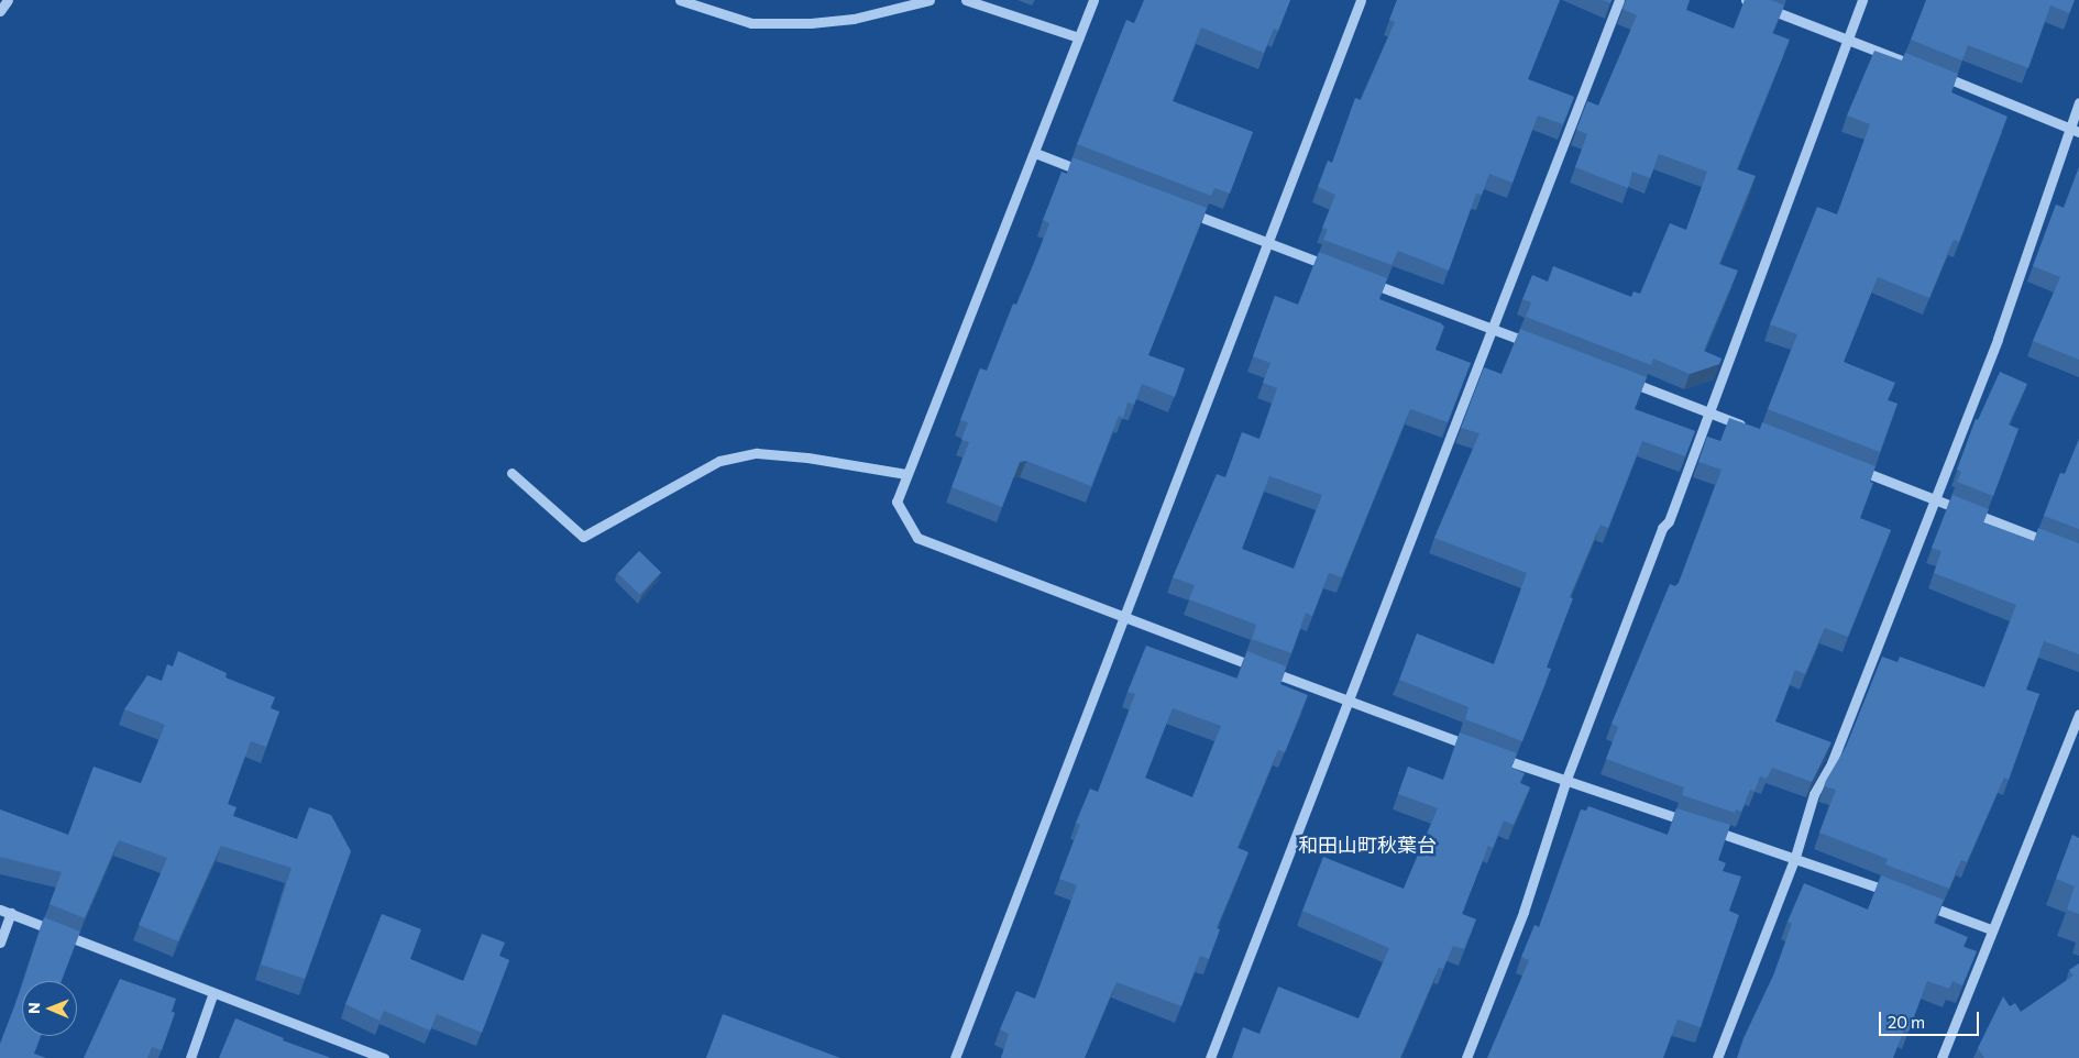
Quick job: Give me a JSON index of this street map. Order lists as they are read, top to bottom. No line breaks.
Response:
{"districts":["和田山町秋葉台"],"scale_bar":"20 m","north":"left"}
